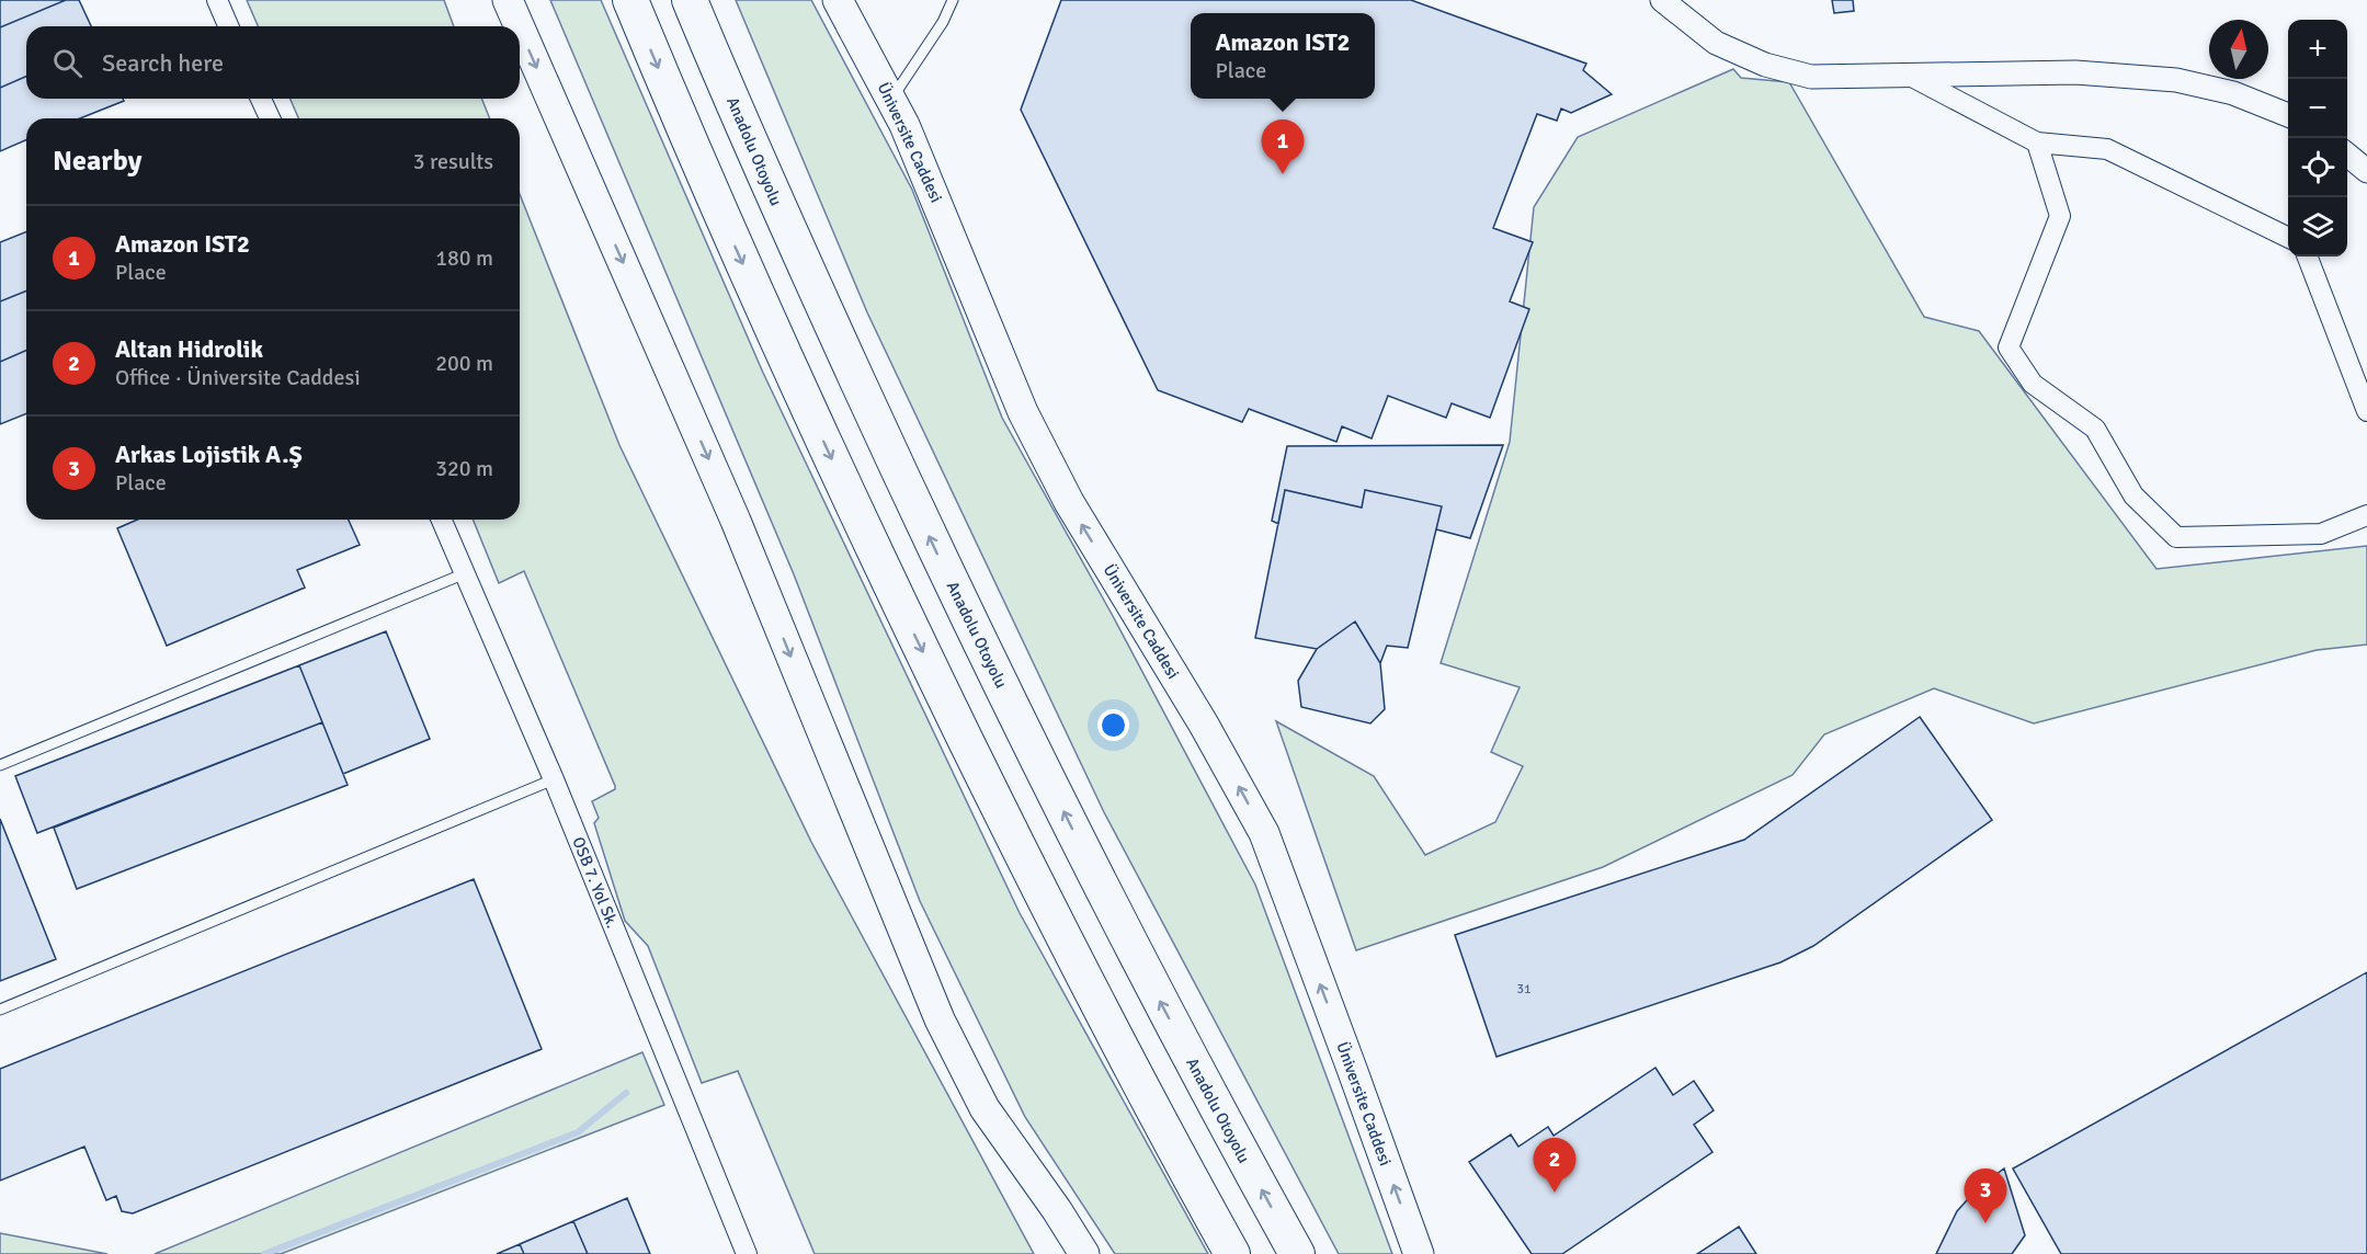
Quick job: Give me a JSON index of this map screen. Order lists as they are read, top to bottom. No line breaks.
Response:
{"streets":{"highway":["Anadolu Otoyolu"],"main road":["Üniversite Caddesi"],"street":["OSB 7. Yol Sk."]},"one_way":["Üniversite Caddesi"],"house_numbers":["31"],"north":"top","page":{"popup":["Amazon IST2","Place"],"map_buttons":["+","−"],"search":"Search here","heading":["Nearby","3 results"],"pins":["1","2","3"],"list":[{"mark":"1","name":"Amazon IST2","note":"Place","value":"180 m"},{"mark":"2","name":"Altan Hidrolik","note":"Office · Üniversite Caddesi","value":"200 m"},{"mark":"3","name":"Arkas Lojistik A.Ş","note":"Place","value":"320 m"}]}}
